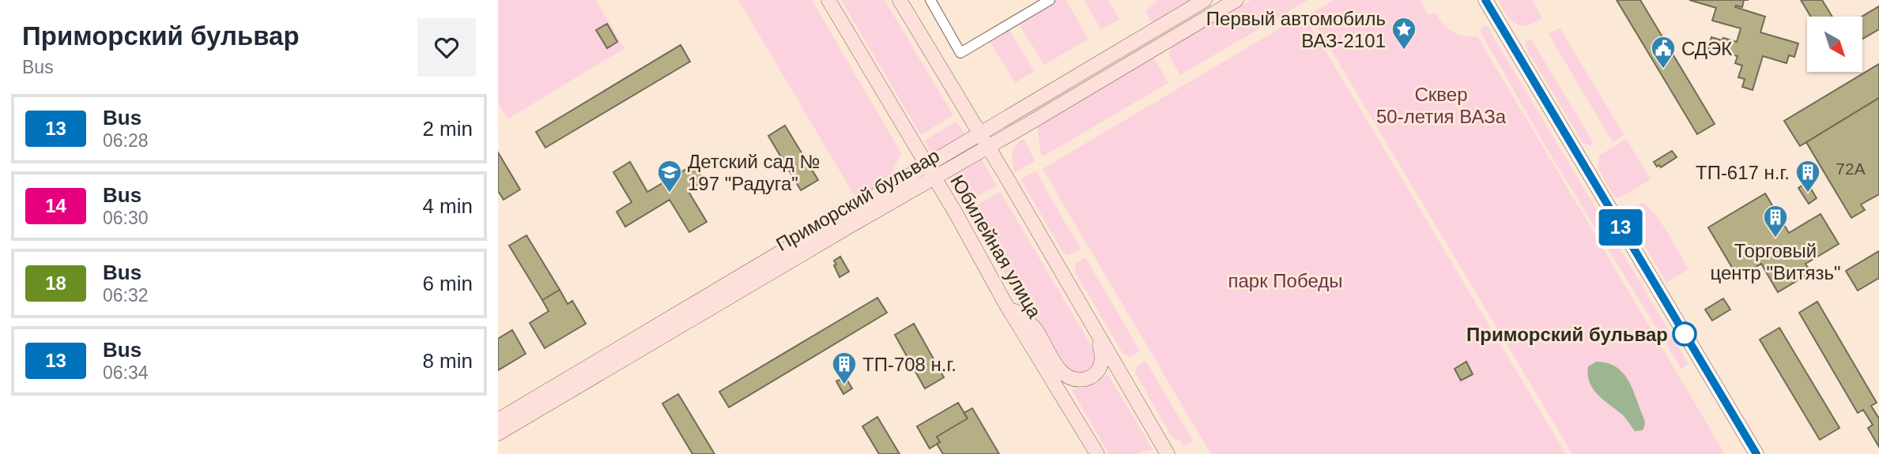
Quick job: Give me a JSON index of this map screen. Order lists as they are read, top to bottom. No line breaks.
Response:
{"streets":{"main road":["Приморский бульвар","Юбилейная улица"]},"crossings":[["Приморский бульвар","Юбилейная улица"]],"parks":["Сквер 50-летия ВАЗа","парк Победы"],"places":{"place":["Первый автомобиль ВАЗ-2101"],"public building":["СДЭК"],"school or university":["Детский сад № 197 \"Радуга\""],"building":["ТП-617 н.г.","Торговый центр \"Витязь\"","ТП-708 н.г."],"other":["Приморский бульвар"]},"lines":["bus line 13"],"house_numbers":["72А"],"north":"bottom right","page":{"heading":["Приморский бульвар","Bus"],"on_map":"13","list":[{"mark":"13","name":"Bus","note":"06:28","value":"2 min"},{"mark":"14","name":"Bus","note":"06:30","value":"4 min"},{"mark":"18","name":"Bus","note":"06:32","value":"6 min"},{"mark":"13","name":"Bus","note":"06:34","value":"8 min"}]}}
